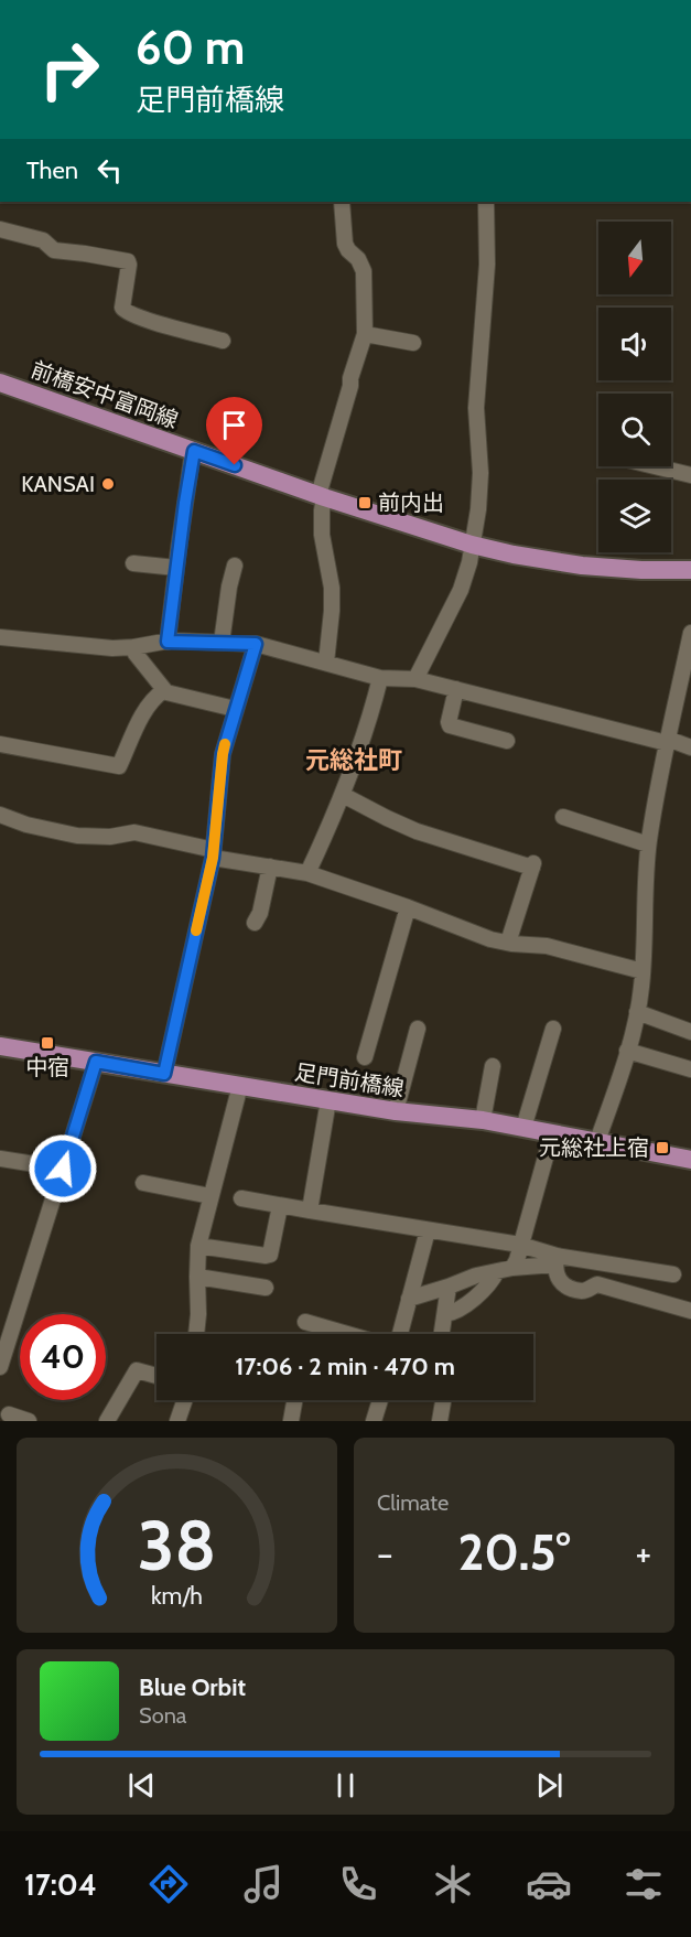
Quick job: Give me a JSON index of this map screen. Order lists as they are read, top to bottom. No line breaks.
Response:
{"streets":{"main road":["前橋安中富岡線","足門前橋線"]},"districts":["元総社町"],"places":{"other":["KANSAI"],"transit":["前内出","中宿","元総社上宿"]},"north":"bottom","page":{"turn":["60 m","足門前橋線"],"then":"Then","limit":"40","trip":"17:06 · 2 min · 470 m","tile":"Climate","heat":["−","20.5°","+"],"song":["Blue Orbit","Sona"],"tabs":"17:04","gauge":["38","km/h"]}}
